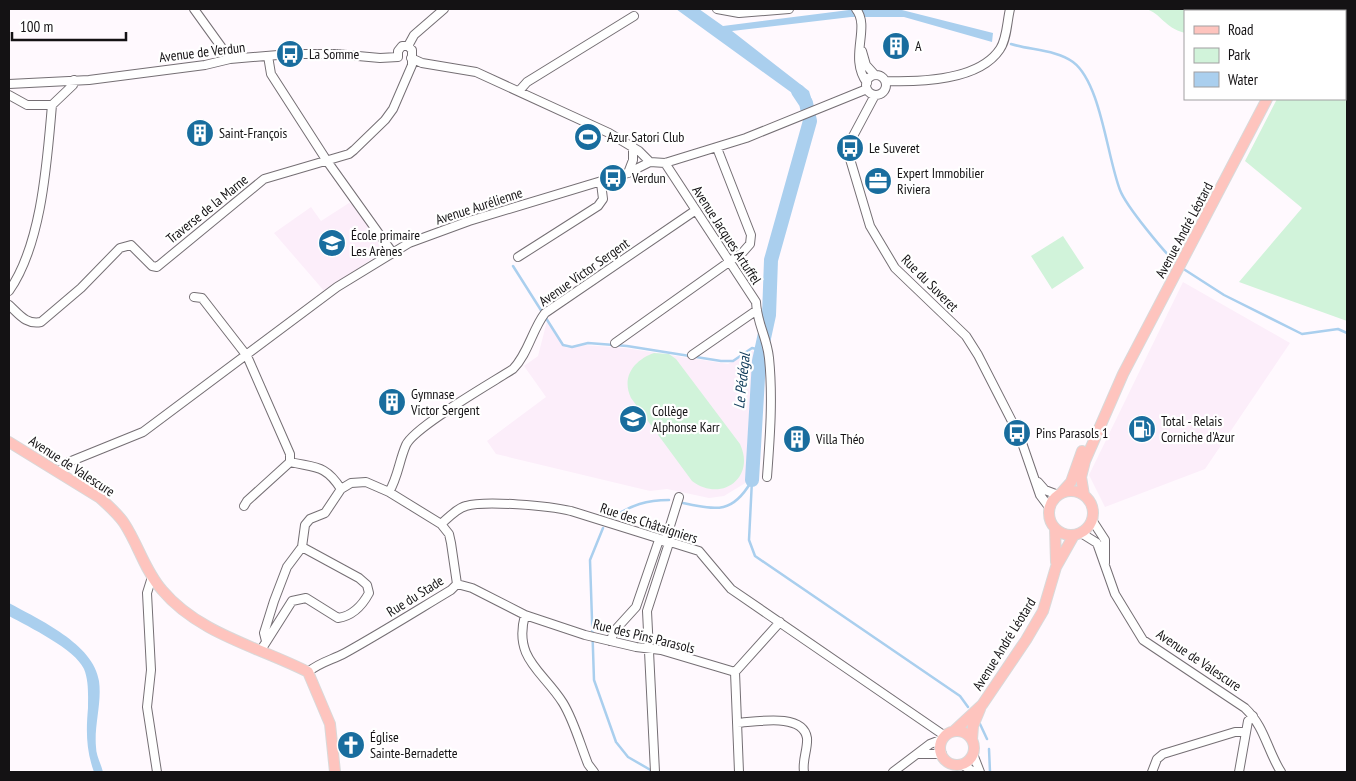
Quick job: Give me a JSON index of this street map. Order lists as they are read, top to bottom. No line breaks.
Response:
{"streets":{"main road":["Avenue André Léotard","Avenue de Valescure"],"street":["Avenue de Verdun","Avenue Aurélienne","Traverse de la Marne","Avenue Jacques Artuffel","Avenue Victor Sergent","Rue du Suveret","Rue des Châtaigniers","Rue du Stade","Rue des Pins Parasols"]},"crossings":[["Avenue de Verdun","Traverse de la Marne"],["Avenue Aurélienne","Avenue de Valescure"],["Avenue André Léotard","Rue du Suveret"],["Avenue André Léotard","Avenue de Valescure"],["Avenue André Léotard","Rue des Châtaigniers"],["Avenue Jacques Artuffel","Avenue Victor Sergent"],["Rue du Suveret","Avenue de Valescure"],["Avenue de Valescure","Rue du Stade"],["Rue des Châtaigniers","Rue du Stade"],["Rue du Stade","Rue des Pins Parasols"]],"water":["Le Pédégal"],"places":{"building":["A","Saint-François","Gymnase Victor Sergent","Villa Théo"],"bus stop":["La Somme","Le Suveret","Verdun","Pins Parasols 1"],"sports":["Azur Satori Club"],"office":["Expert Immobilier Riviera"],"school or university":["École primaire Les Arènes","Collège Alphonse Karr"],"fuel station":["Total - Relais Corniche d'Azur"],"church":["Église Sainte-Bernadette"]},"legend":["Road","Park","Water"],"scale_bar":"100 m"}
